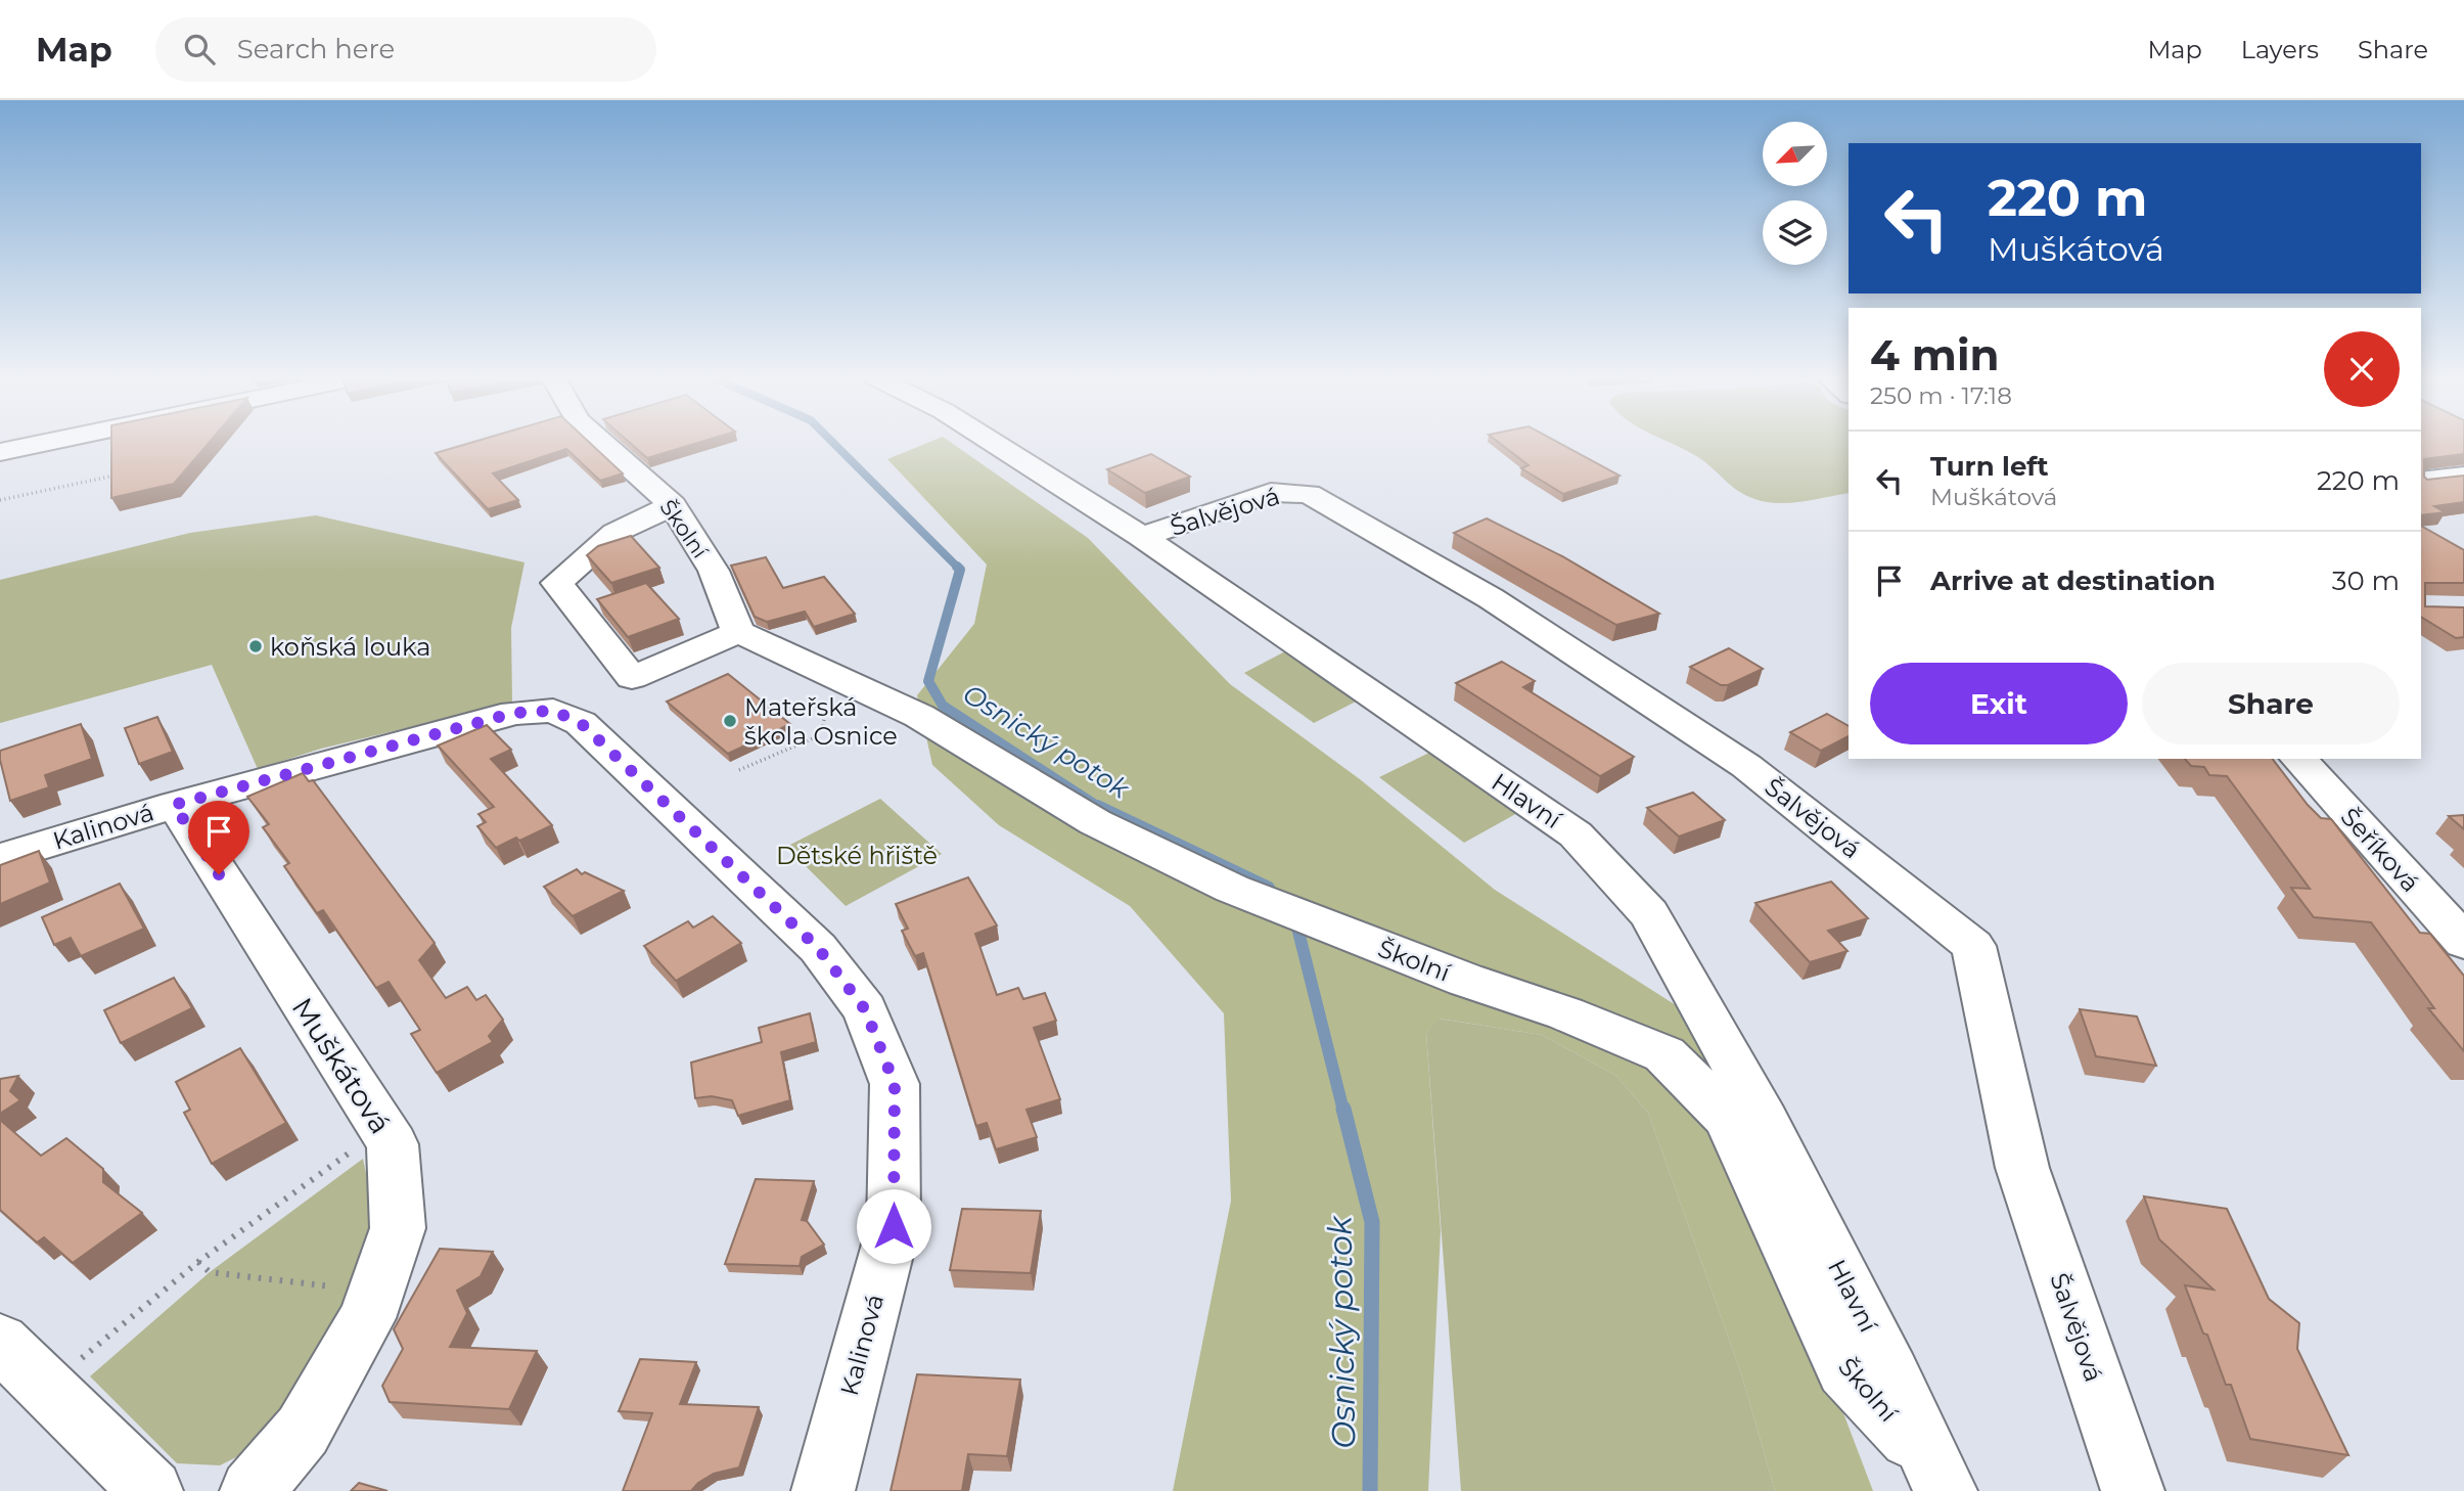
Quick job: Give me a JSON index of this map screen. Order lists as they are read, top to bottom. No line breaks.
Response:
{"streets":{"street":["Šalvějová","Školní","Hlavní","Kalinová","Šeříková","Muškátová"]},"crossings":[["Šalvějová","Hlavní"],["Školní","Hlavní"],["Kalinová","Muškátová"]],"water":["Osnický potok"],"parks":["Dětské hřiště"],"places":["koňská louka","Mateřská škola Osnice"],"north":"bottom left","page":{"header":"Map","search":"Search here","nav":["Map","Layers","Share"],"turn":["220 m","Muškátová"],"heading":["4 min","250 m · 17:18"],"list":[{"name":"Turn left","note":"Muškátová","value":"220 m"},{"name":"Arrive at destination","value":"30 m"}],"buttons":["Exit","Share"]}}
